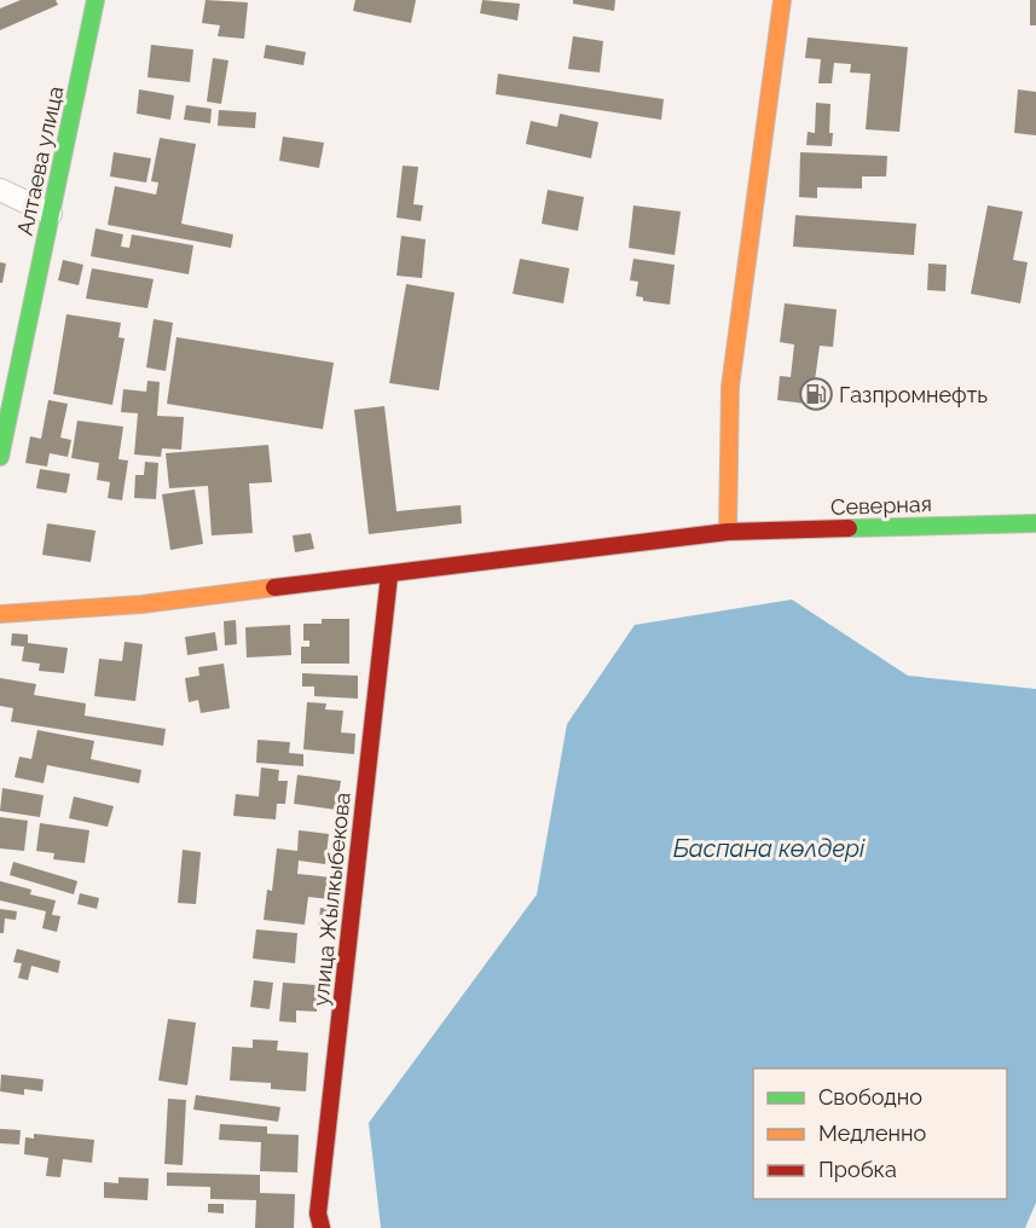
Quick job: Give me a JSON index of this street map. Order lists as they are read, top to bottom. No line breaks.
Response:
{"streets":{"street":["Алтаева улица","Северная","улица Жылкыбекова"]},"crossings":[["Северная","улица Жылкыбекова"]],"water":["Баспана көлдері"],"places":{"fuel station":["Газпромнефть"]},"legend":["Свободно","Медленно","Пробка"]}
